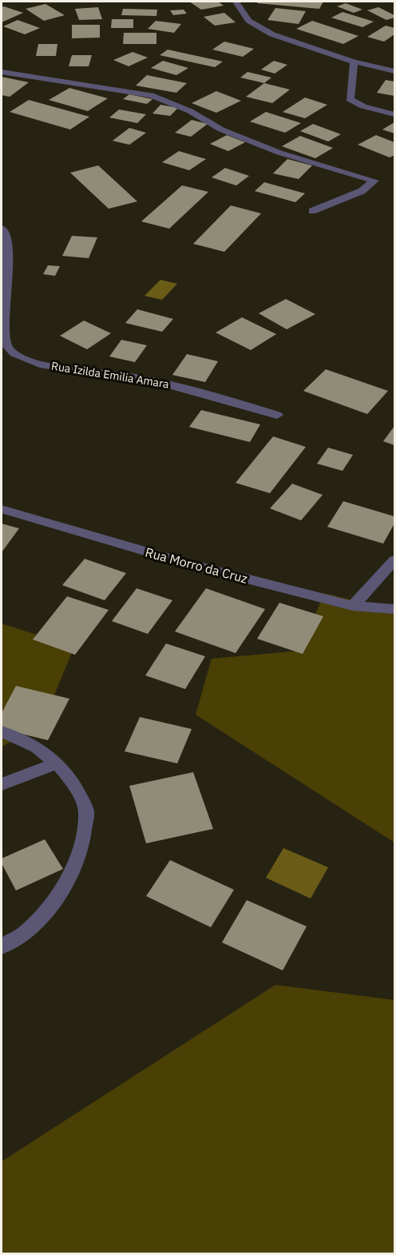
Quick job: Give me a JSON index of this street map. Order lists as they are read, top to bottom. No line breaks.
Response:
{"streets":{"street":["Rua Izilda Emilia Amara","Rua Morro da Cruz"]}}
